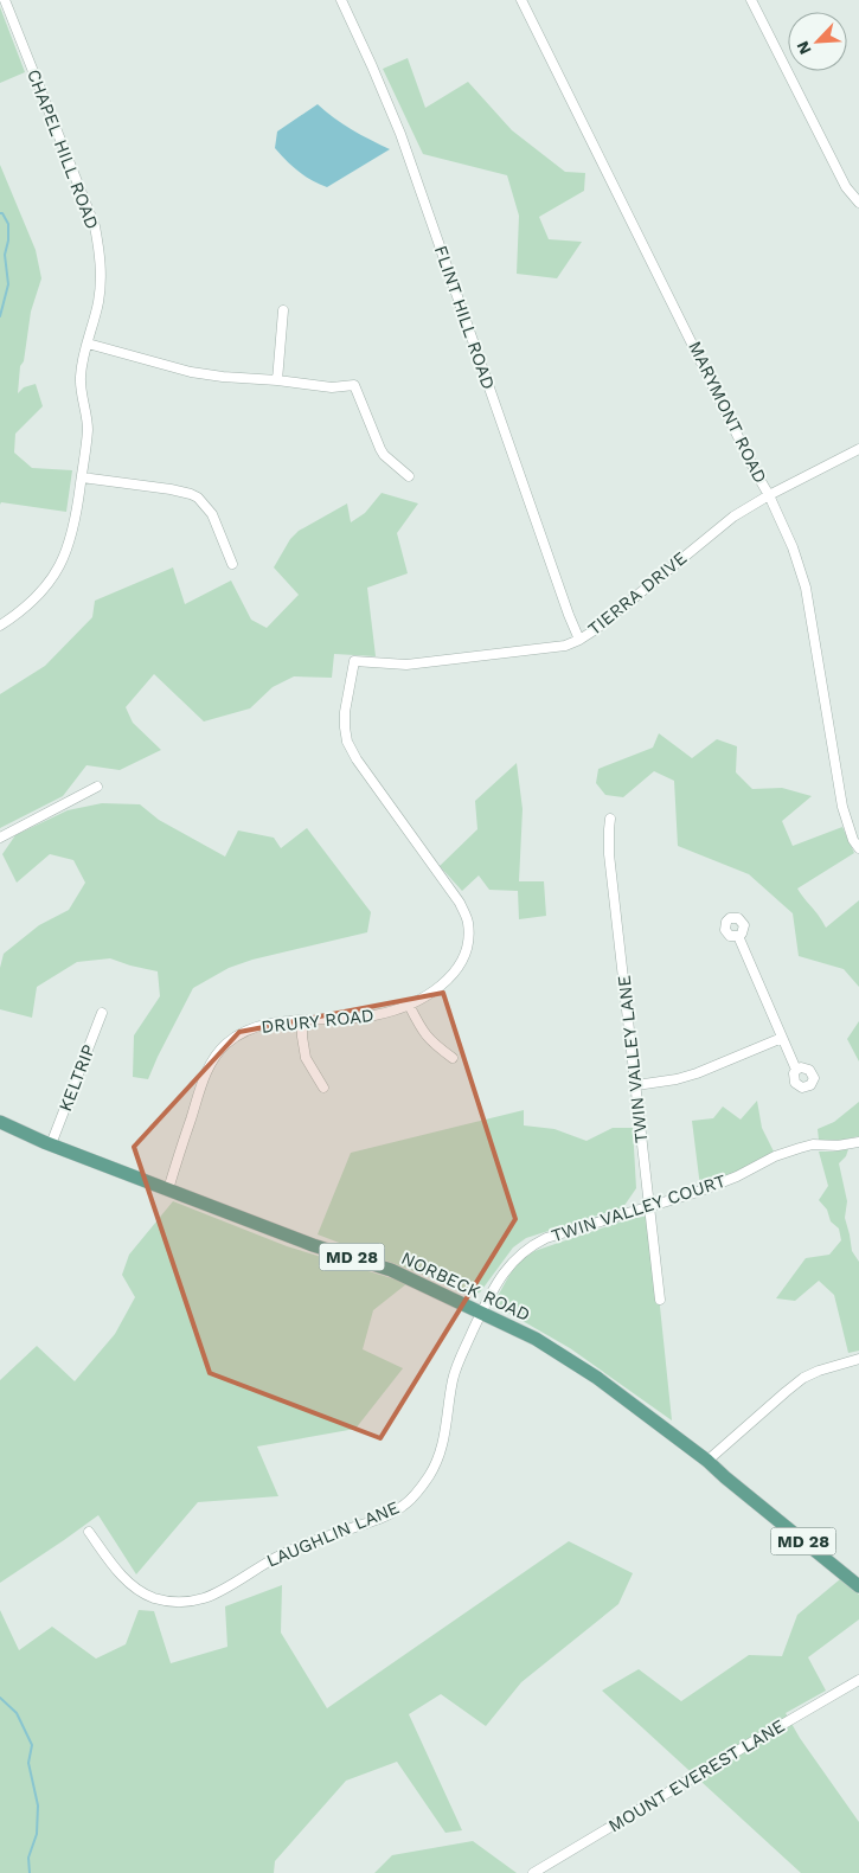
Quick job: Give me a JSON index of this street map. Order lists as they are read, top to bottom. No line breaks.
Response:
{"streets":{"main road":["MD 28","NORBECK ROAD"],"street":["CHAPEL HILL ROAD","FLINT HILL ROAD","MARYMONT ROAD","TIERRA DRIVE","DRURY ROAD","TWIN VALLEY LANE","KELTRIP","TWIN VALLEY COURT","LAUGHLIN LANE","MOUNT EVEREST LANE"]},"crossings":[["FLINT HILL ROAD","TIERRA DRIVE"],["MARYMONT ROAD","TIERRA DRIVE"],["TIERRA DRIVE","DRURY ROAD"],["DRURY ROAD","NORBECK ROAD"],["TWIN VALLEY LANE","TWIN VALLEY COURT"],["KELTRIP","NORBECK ROAD"],["TWIN VALLEY COURT","NORBECK ROAD"],["TWIN VALLEY COURT","LAUGHLIN LANE"],["NORBECK ROAD","LAUGHLIN LANE"]],"north":"bottom left"}
